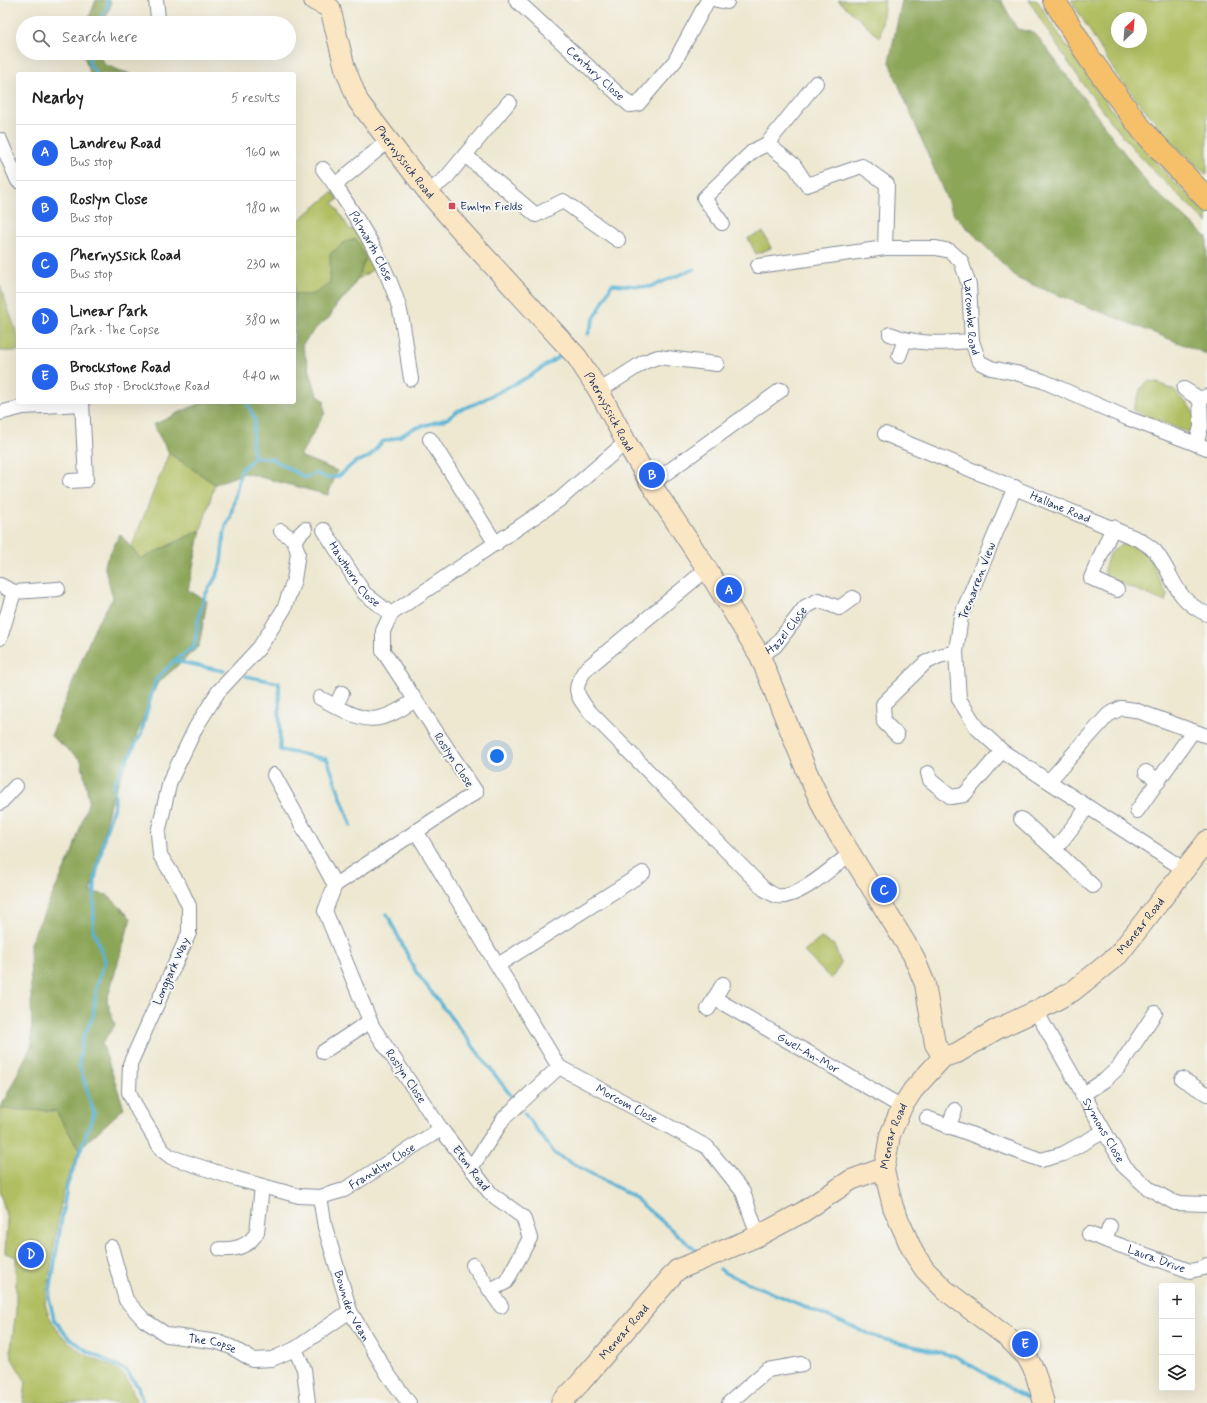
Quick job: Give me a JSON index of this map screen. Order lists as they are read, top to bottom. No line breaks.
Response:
{"streets":{"street":["Century Close","Phernyssick Road","Polmarth Close","Larcombe Road","Hallane Road","Hawthorn Close","Trenarren View","Hazel Close","Roslyn Close","Menear Road","Longpark Way","Gwel-An-Mor","Morcom Close","Symons Close","Franklyn Close","Eton Road","Laura Drive","Bownder Vean","The Copse"]},"crossings":[["Phernyssick Road","Hazel Close"],["Phernyssick Road","Menear Road"],["Hallane Road","Trenarren View"],["Hawthorn Close","Roslyn Close"],["Trenarren View","Menear Road"],["Roslyn Close","Franklyn Close"],["Roslyn Close","Eton Road"],["Menear Road","Gwel-An-Mor"],["Menear Road","Morcom Close"],["Menear Road","Symons Close"],["Longpark Way","Franklyn Close"],["Longpark Way","Bownder Vean"],["Franklyn Close","Eton Road"],["Franklyn Close","Bownder Vean"],["Bownder Vean","The Copse"]],"places":{"transit":["Emlyn Fields"]},"north":"top right","page":{"search":"Search here","heading":["Nearby","5 results"],"list":[{"mark":"A","name":"Landrew Road","note":"Bus stop","value":"160 m"},{"mark":"B","name":"Roslyn Close","note":"Bus stop","value":"180 m"},{"mark":"C","name":"Phernyssick Road","note":"Bus stop","value":"230 m"},{"mark":"D","name":"Linear Park","note":"Park · The Copse","value":"380 m"},{"mark":"E","name":"Brockstone Road","note":"Bus stop · Brockstone Road","value":"440 m"}],"pins":["B","A","C","D","E"],"map_buttons":["+","−"]}}
